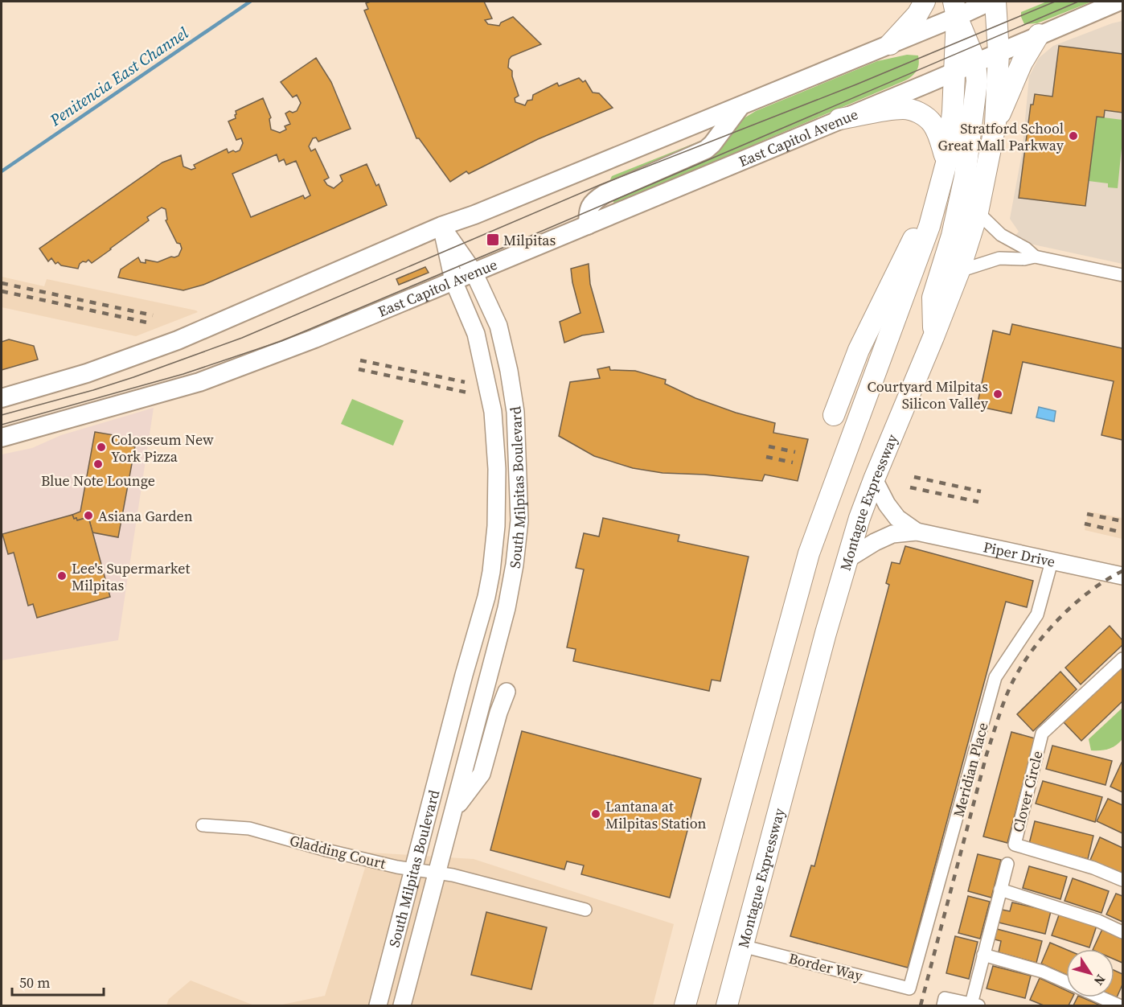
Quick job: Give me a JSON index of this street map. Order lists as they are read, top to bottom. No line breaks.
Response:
{"streets":{"highway":["Montague Expressway"],"main road":["East Capitol Avenue"],"street":["South Milpitas Boulevard","Piper Drive","Meridian Place","Clover Circle","Gladding Court","Border Way"]},"crossings":[["East Capitol Avenue","South Milpitas Boulevard"],["East Capitol Avenue","Montague Expressway"],["South Milpitas Boulevard","Gladding Court"],["Montague Expressway","Piper Drive"],["Montague Expressway","Border Way"],["Piper Drive","Meridian Place"],["Meridian Place","Border Way"]],"water":["Penitencia East Channel"],"places":{"other":["Stratford School Great Mall Parkway","Courtyard Milpitas Silicon Valley","Colosseum New York Pizza","Blue Note Lounge","Asiana Garden","Lee's Supermarket Milpitas","Lantana at Milpitas Station"],"transit":["Milpitas"]},"scale_bar":"50 m","north":"bottom right"}
